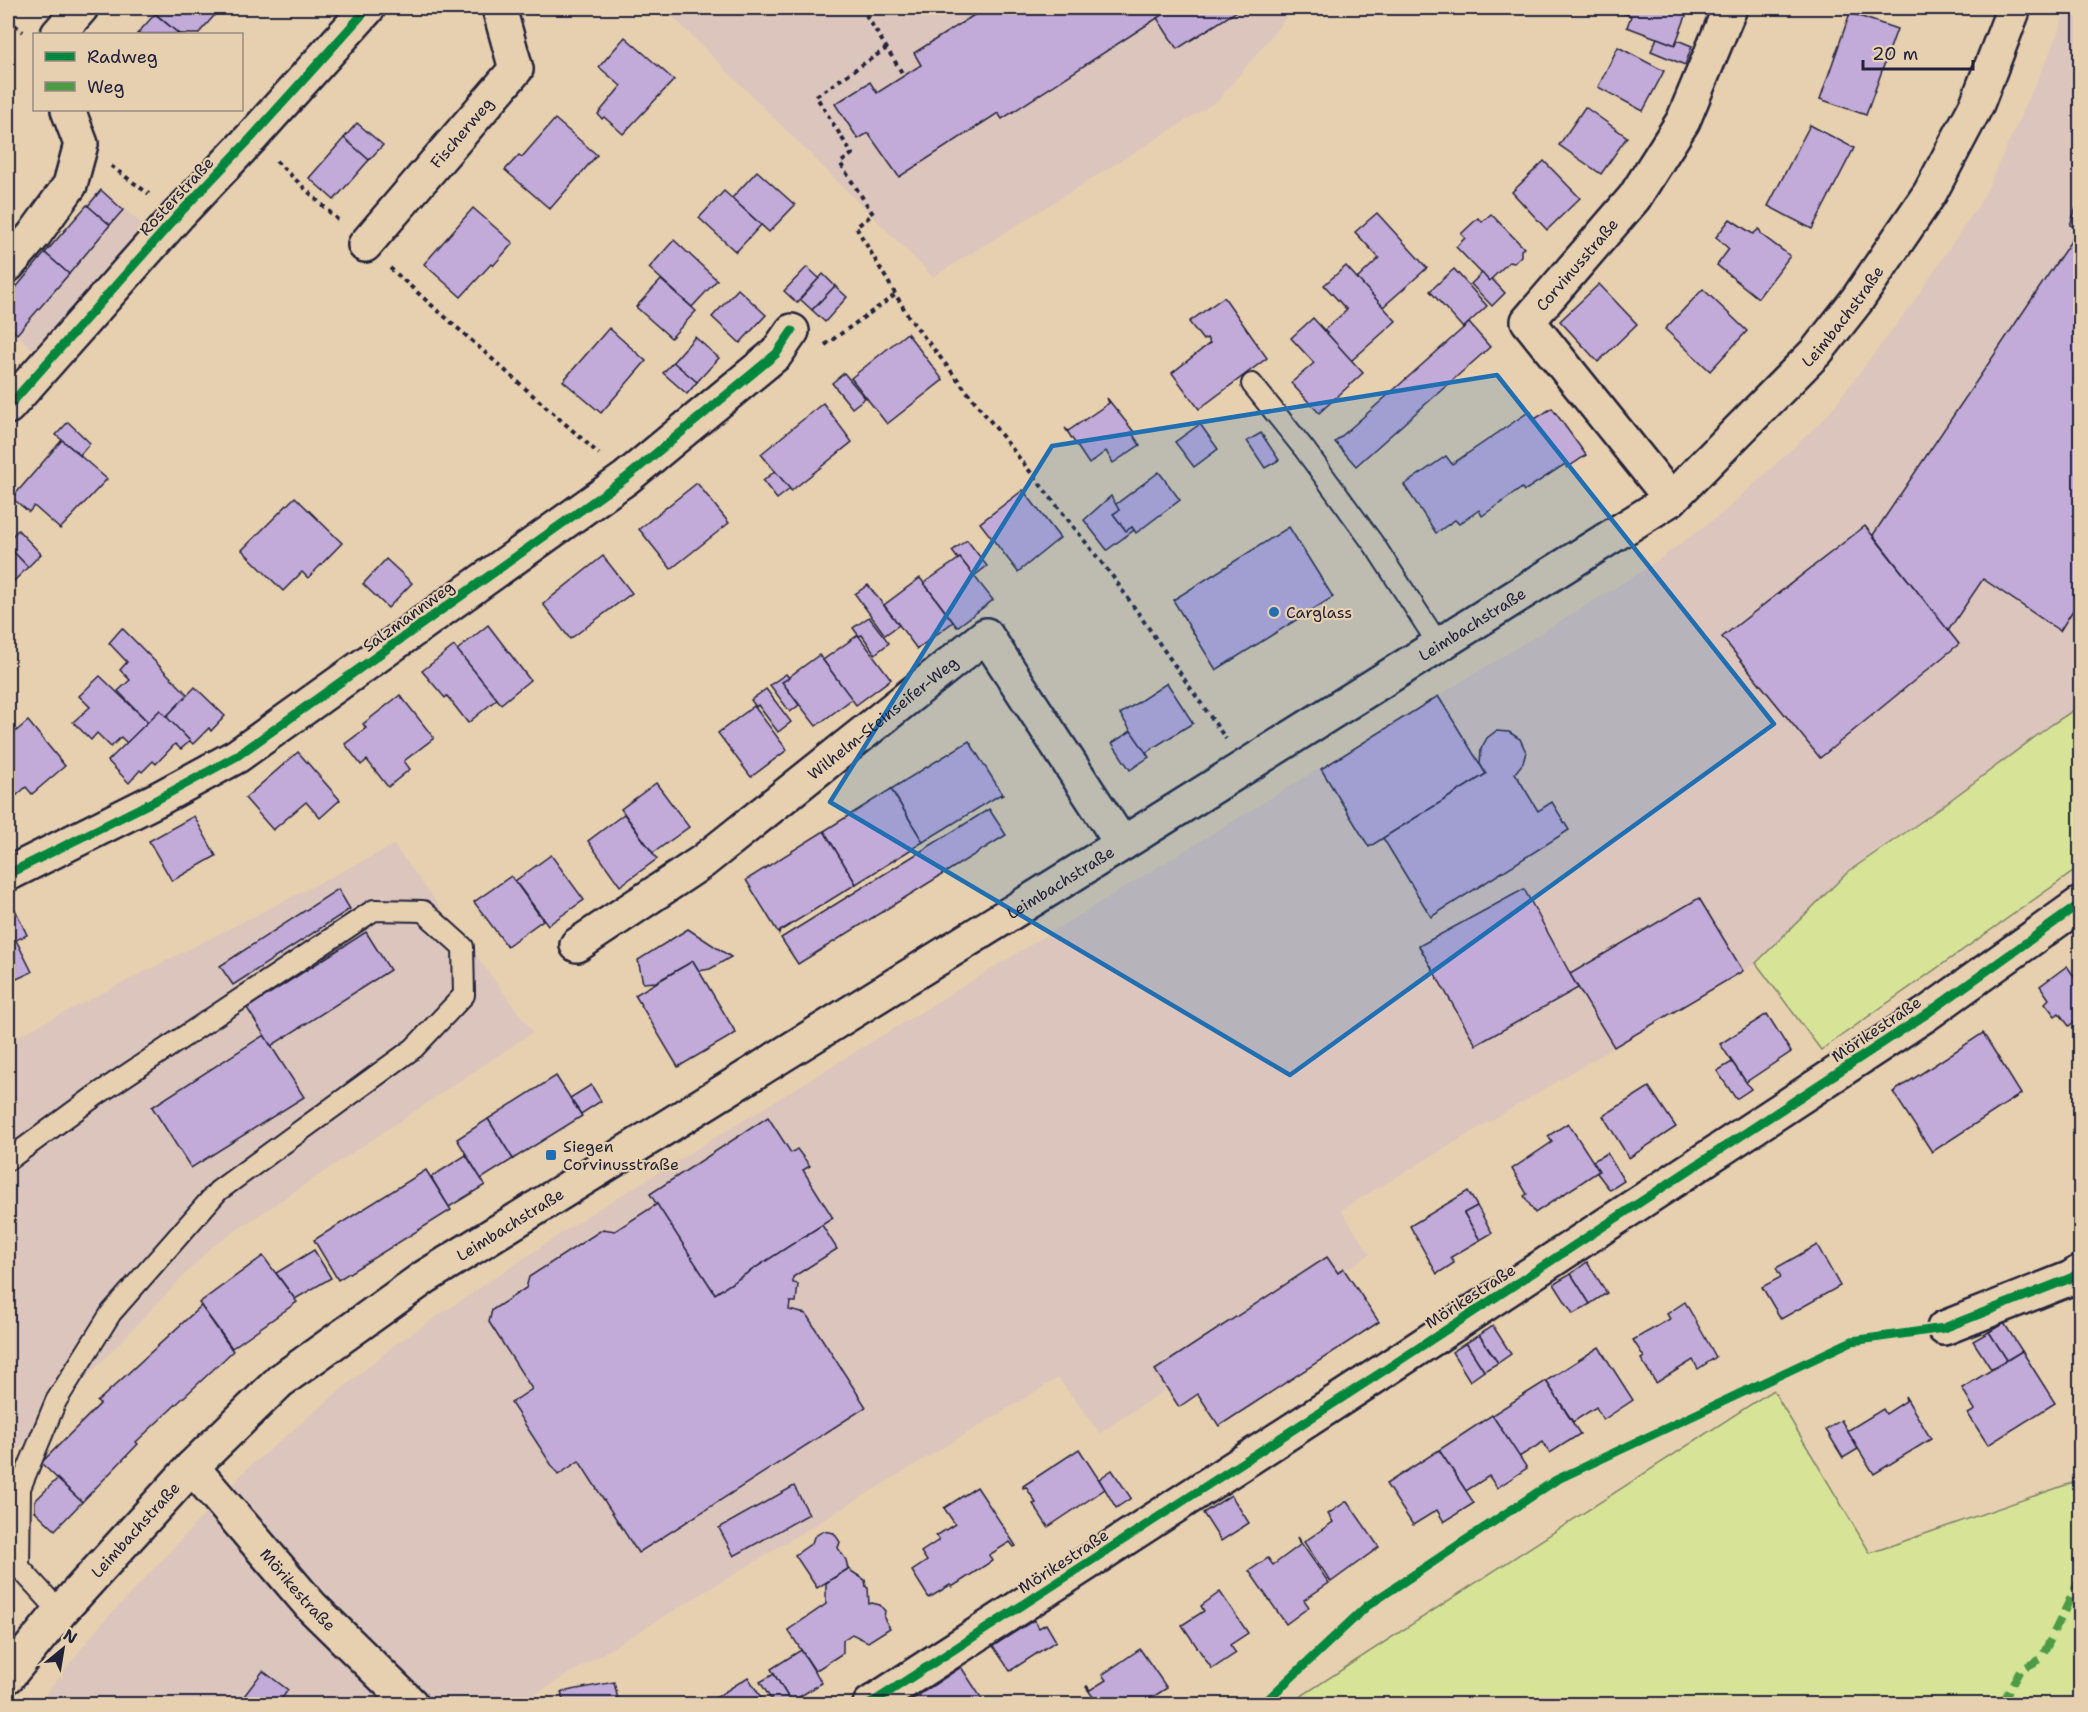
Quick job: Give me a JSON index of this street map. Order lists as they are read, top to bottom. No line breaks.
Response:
{"streets":{"street":["Fischerweg","Rosterstraße","Corvinusstraße","Leimbachstraße","Salzmannweg","Wilhelm-Steinseifer-Weg","Mörikestraße"]},"crossings":[["Corvinusstraße","Leimbachstraße"],["Leimbachstraße","Wilhelm-Steinseifer-Weg"],["Leimbachstraße","Mörikestraße"]],"places":{"other":["Carglass"],"transit":["Siegen Corvinusstraße"]},"legend":["Radweg","Weg"],"scale_bar":"20 m","north":"top right"}
